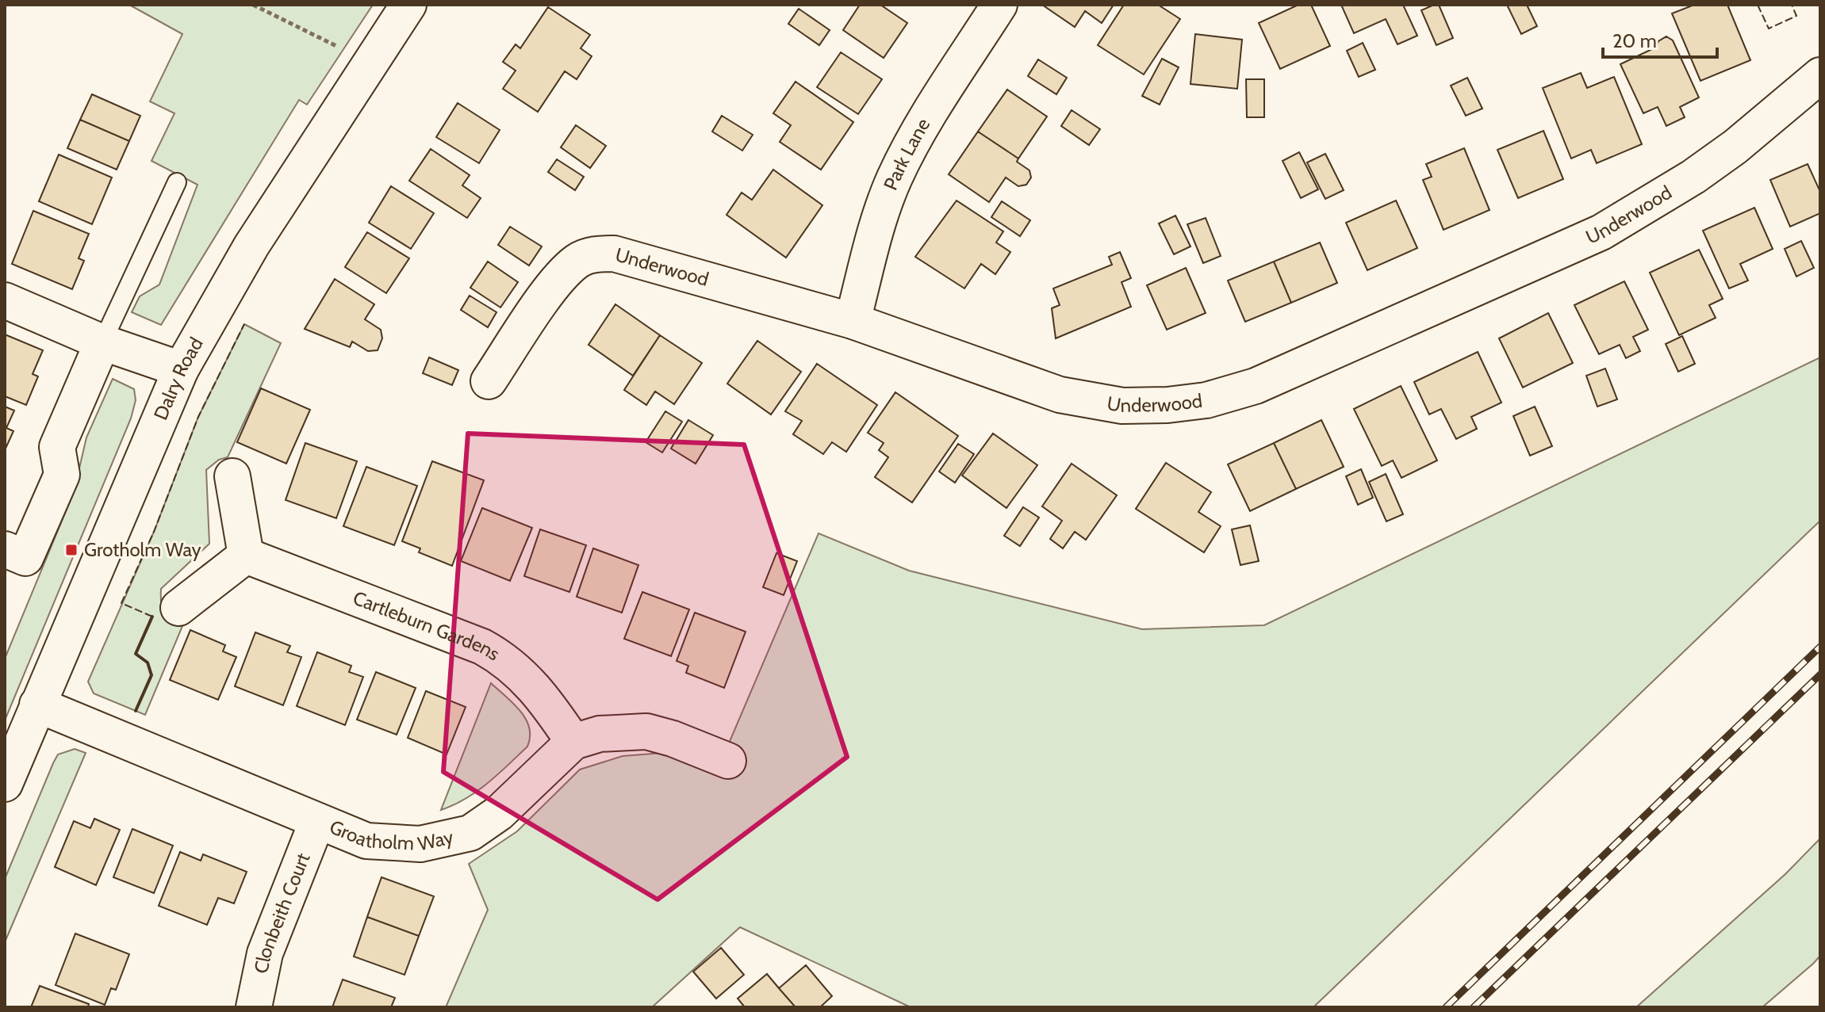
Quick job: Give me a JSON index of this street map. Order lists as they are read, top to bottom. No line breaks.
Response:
{"streets":{"main road":["Park Lane","Underwood","Dalry Road","Cartleburn Gardens","Groatholm Way","Clonbeith Court"]},"crossings":[["Park Lane","Underwood"],["Dalry Road","Groatholm Way"],["Cartleburn Gardens","Groatholm Way"],["Groatholm Way","Clonbeith Court"]],"places":{"transit":["Grotholm Way"]},"scale_bar":"20 m"}
